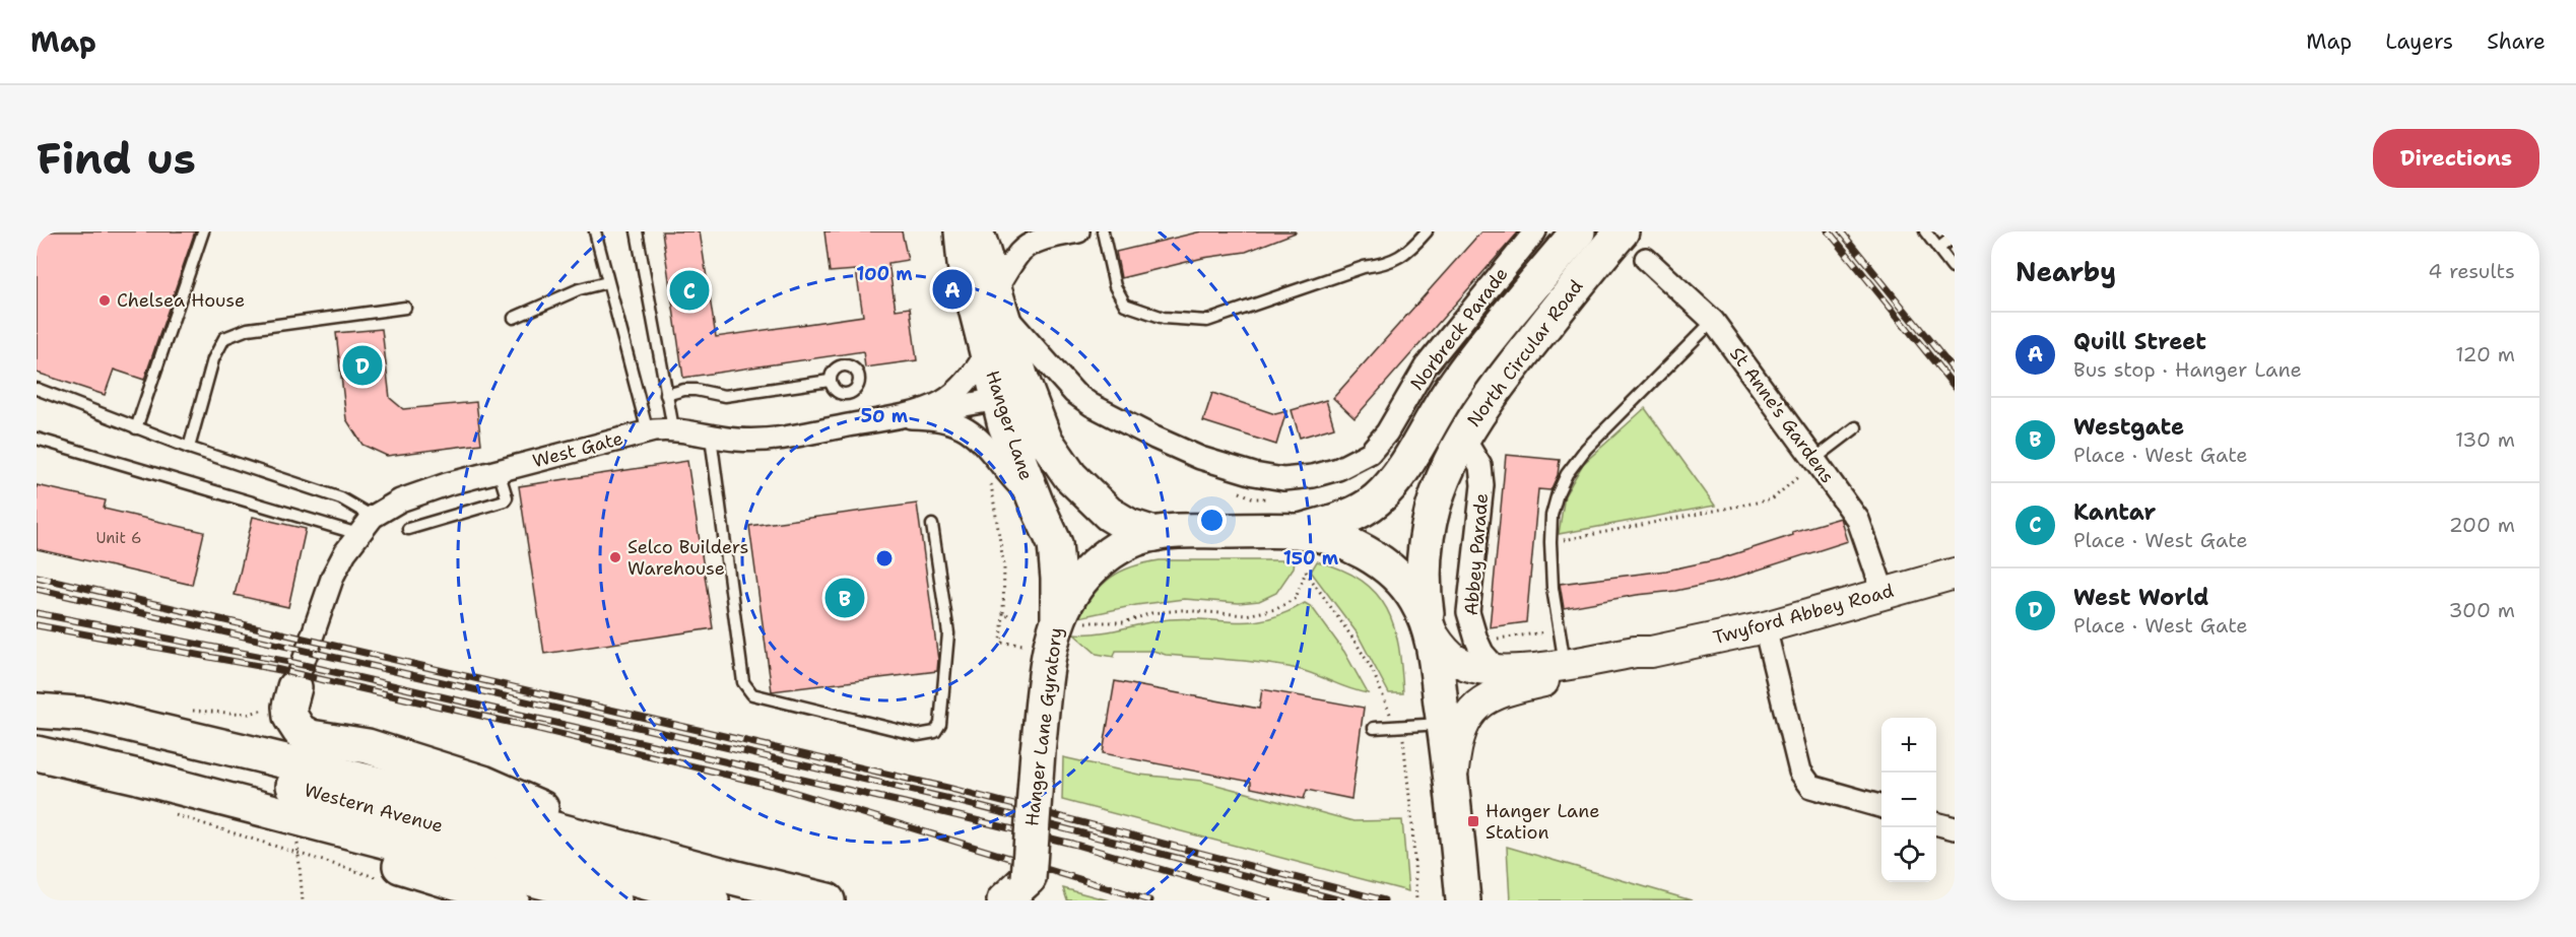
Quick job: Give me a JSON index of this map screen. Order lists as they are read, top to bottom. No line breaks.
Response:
{"streets":{"main road":["North Circular Road","Hanger Lane","Hanger Lane Gyratory","Western Avenue"],"street":["Norbreck Parade","St Anne's Gardens","West Gate","Abbey Parade","Twyford Abbey Road"]},"crossings":[["Norbreck Parade","Hanger Lane"],["North Circular Road","Abbey Parade"],["North Circular Road","Twyford Abbey Road"],["North Circular Road","Hanger Lane Gyratory"],["St Anne's Gardens","Twyford Abbey Road"],["Hanger Lane","West Gate"],["Hanger Lane","Hanger Lane Gyratory"],["Abbey Parade","Twyford Abbey Road"],["Twyford Abbey Road","Hanger Lane Gyratory"]],"places":{"other":["Chelsea House","Selco Builders Warehouse"],"transit":["Hanger Lane Station"]},"house_numbers":["Unit 6"],"page":{"header":"Map","nav":["Map","Layers","Share"],"buttons":"Directions","title":"Find us","heading":["Nearby","4 results"],"pins":["A","C","D","B"],"list":[{"mark":"A","name":"Quill Street","note":"Bus stop · Hanger Lane","value":"120 m"},{"mark":"B","name":"Westgate","note":"Place · West Gate","value":"130 m"},{"mark":"C","name":"Kantar","note":"Place · West Gate","value":"200 m"},{"mark":"D","name":"West World","note":"Place · West Gate","value":"300 m"}],"map_buttons":["+","−"]},"rings":["100 m","50 m","150 m"]}
